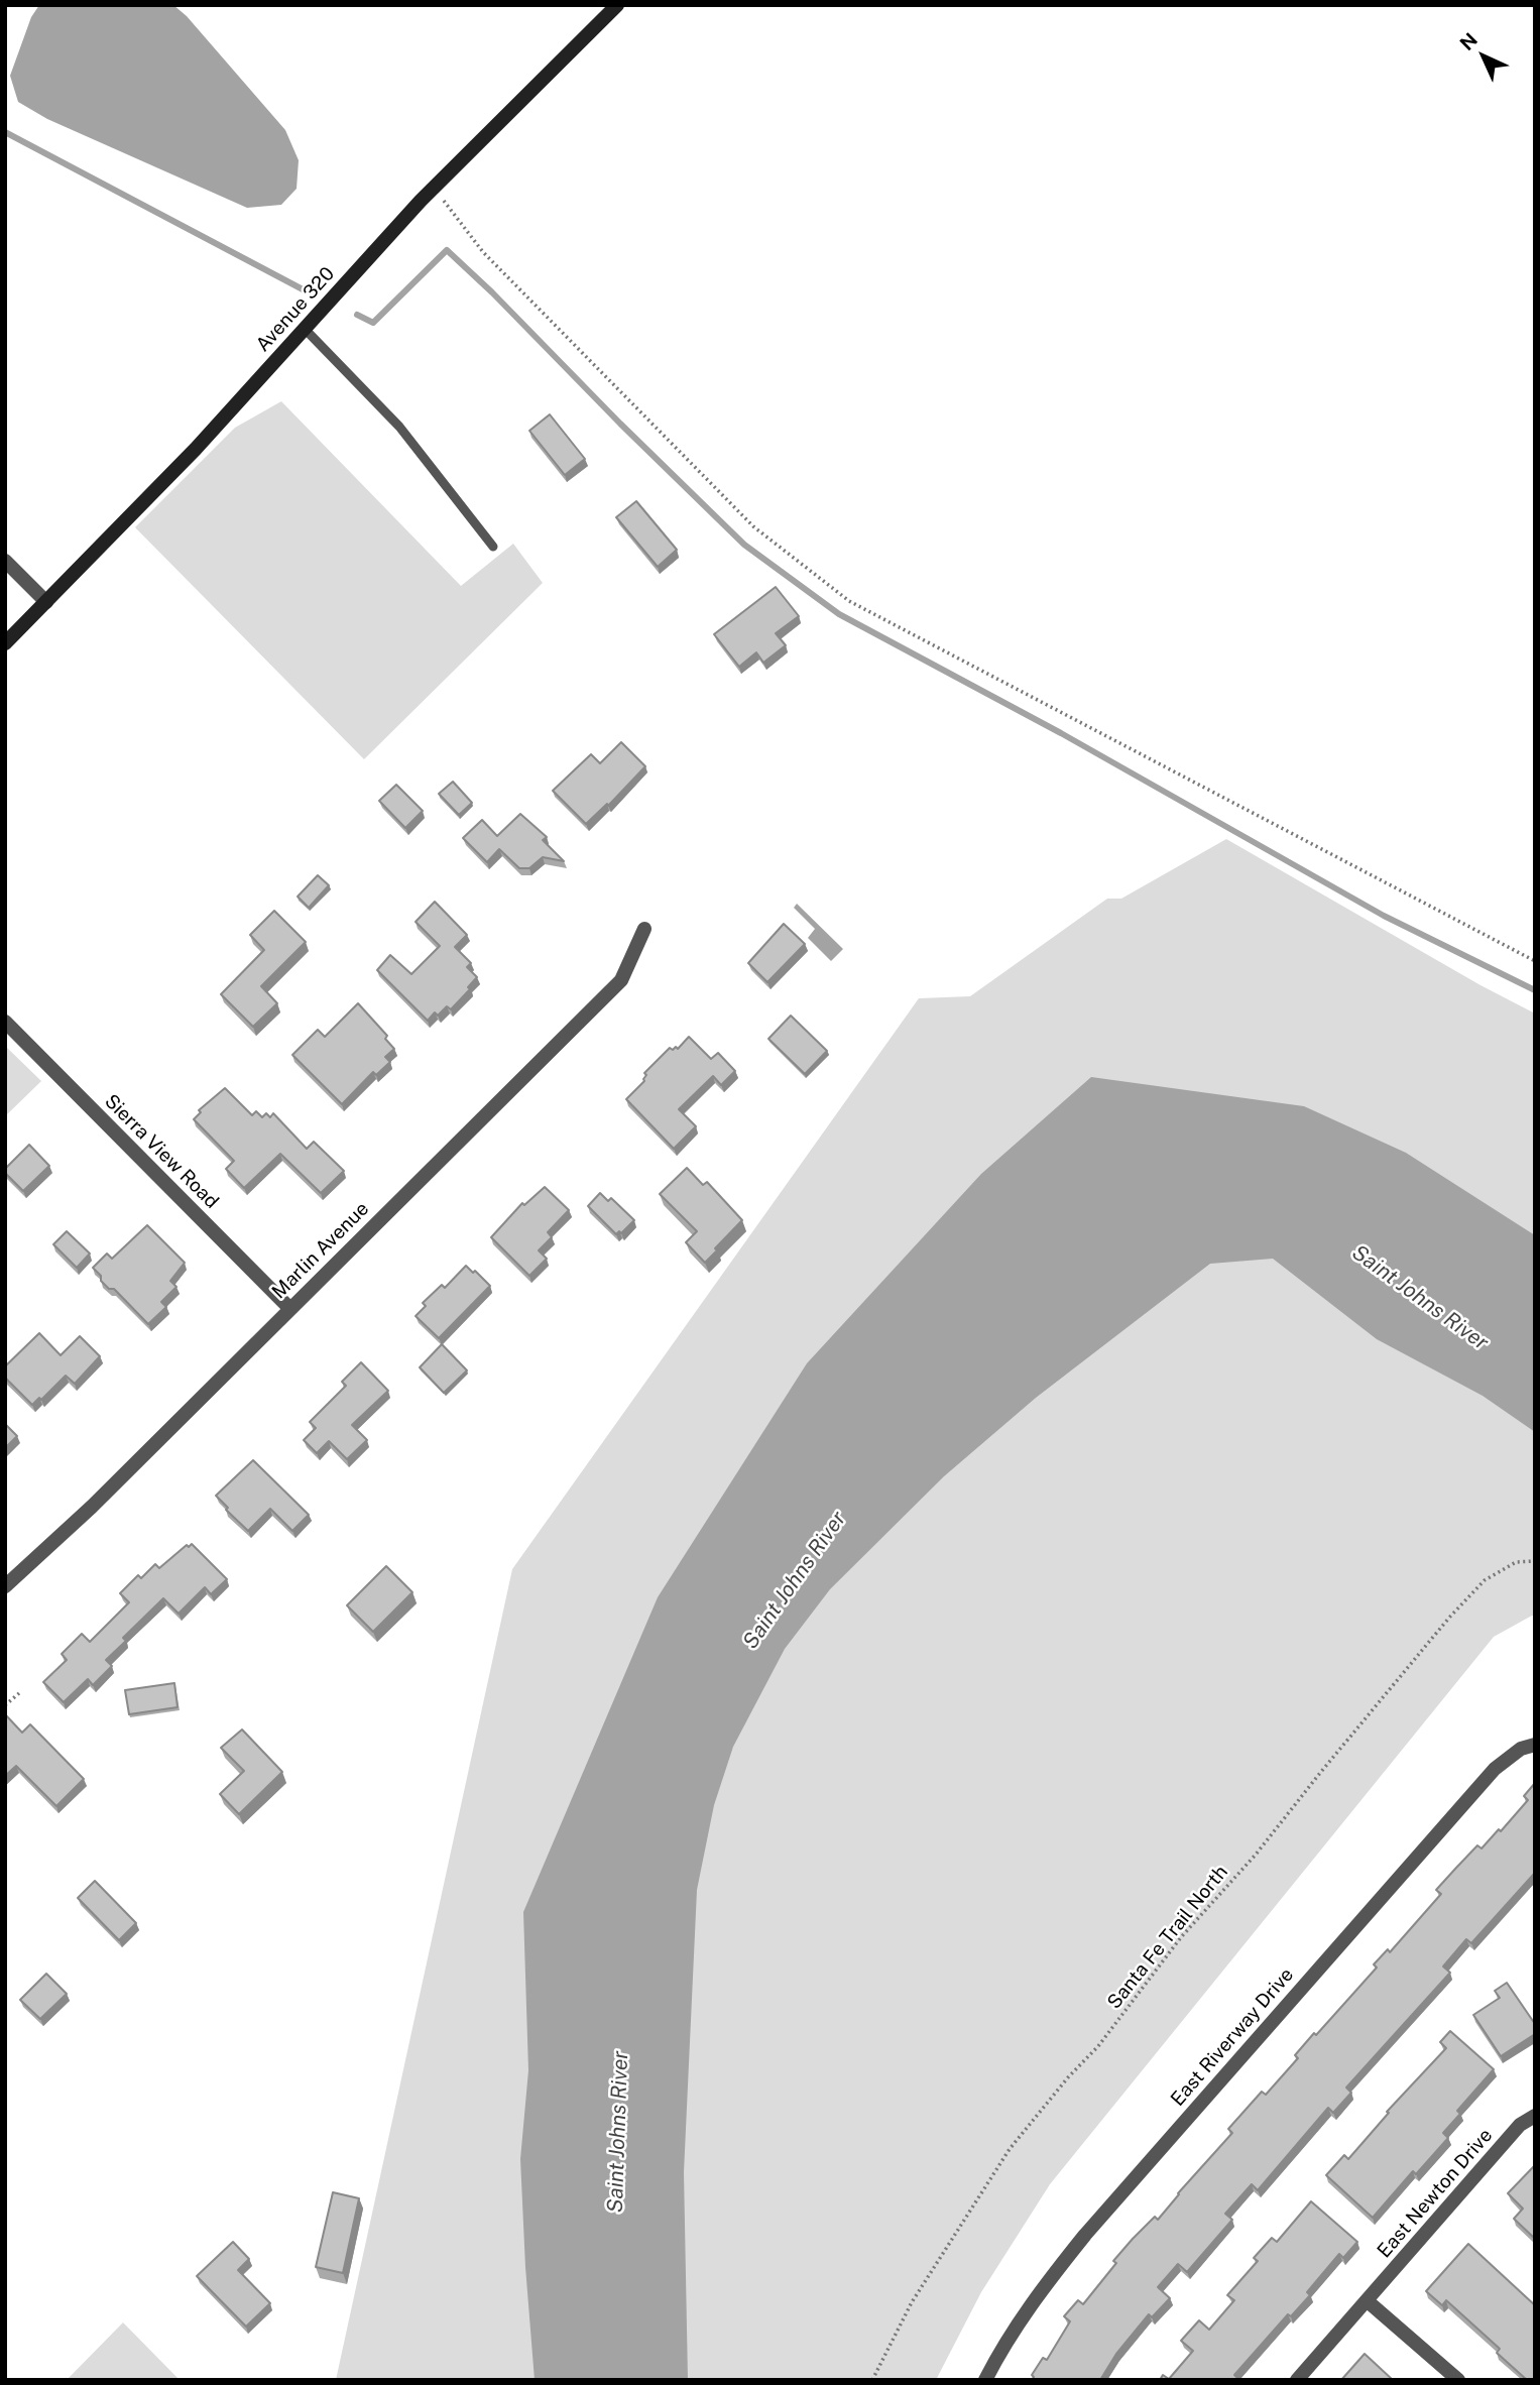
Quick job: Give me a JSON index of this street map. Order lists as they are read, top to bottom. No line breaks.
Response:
{"streets":{"street":["Avenue 320","Sierra View Road","Marlin Avenue","East Riverway Drive","East Newton Drive"],"path":["Santa Fe Trail North"]},"crossings":[["Sierra View Road","Marlin Avenue"]],"water":["Saint Johns River"],"north":"top left"}
